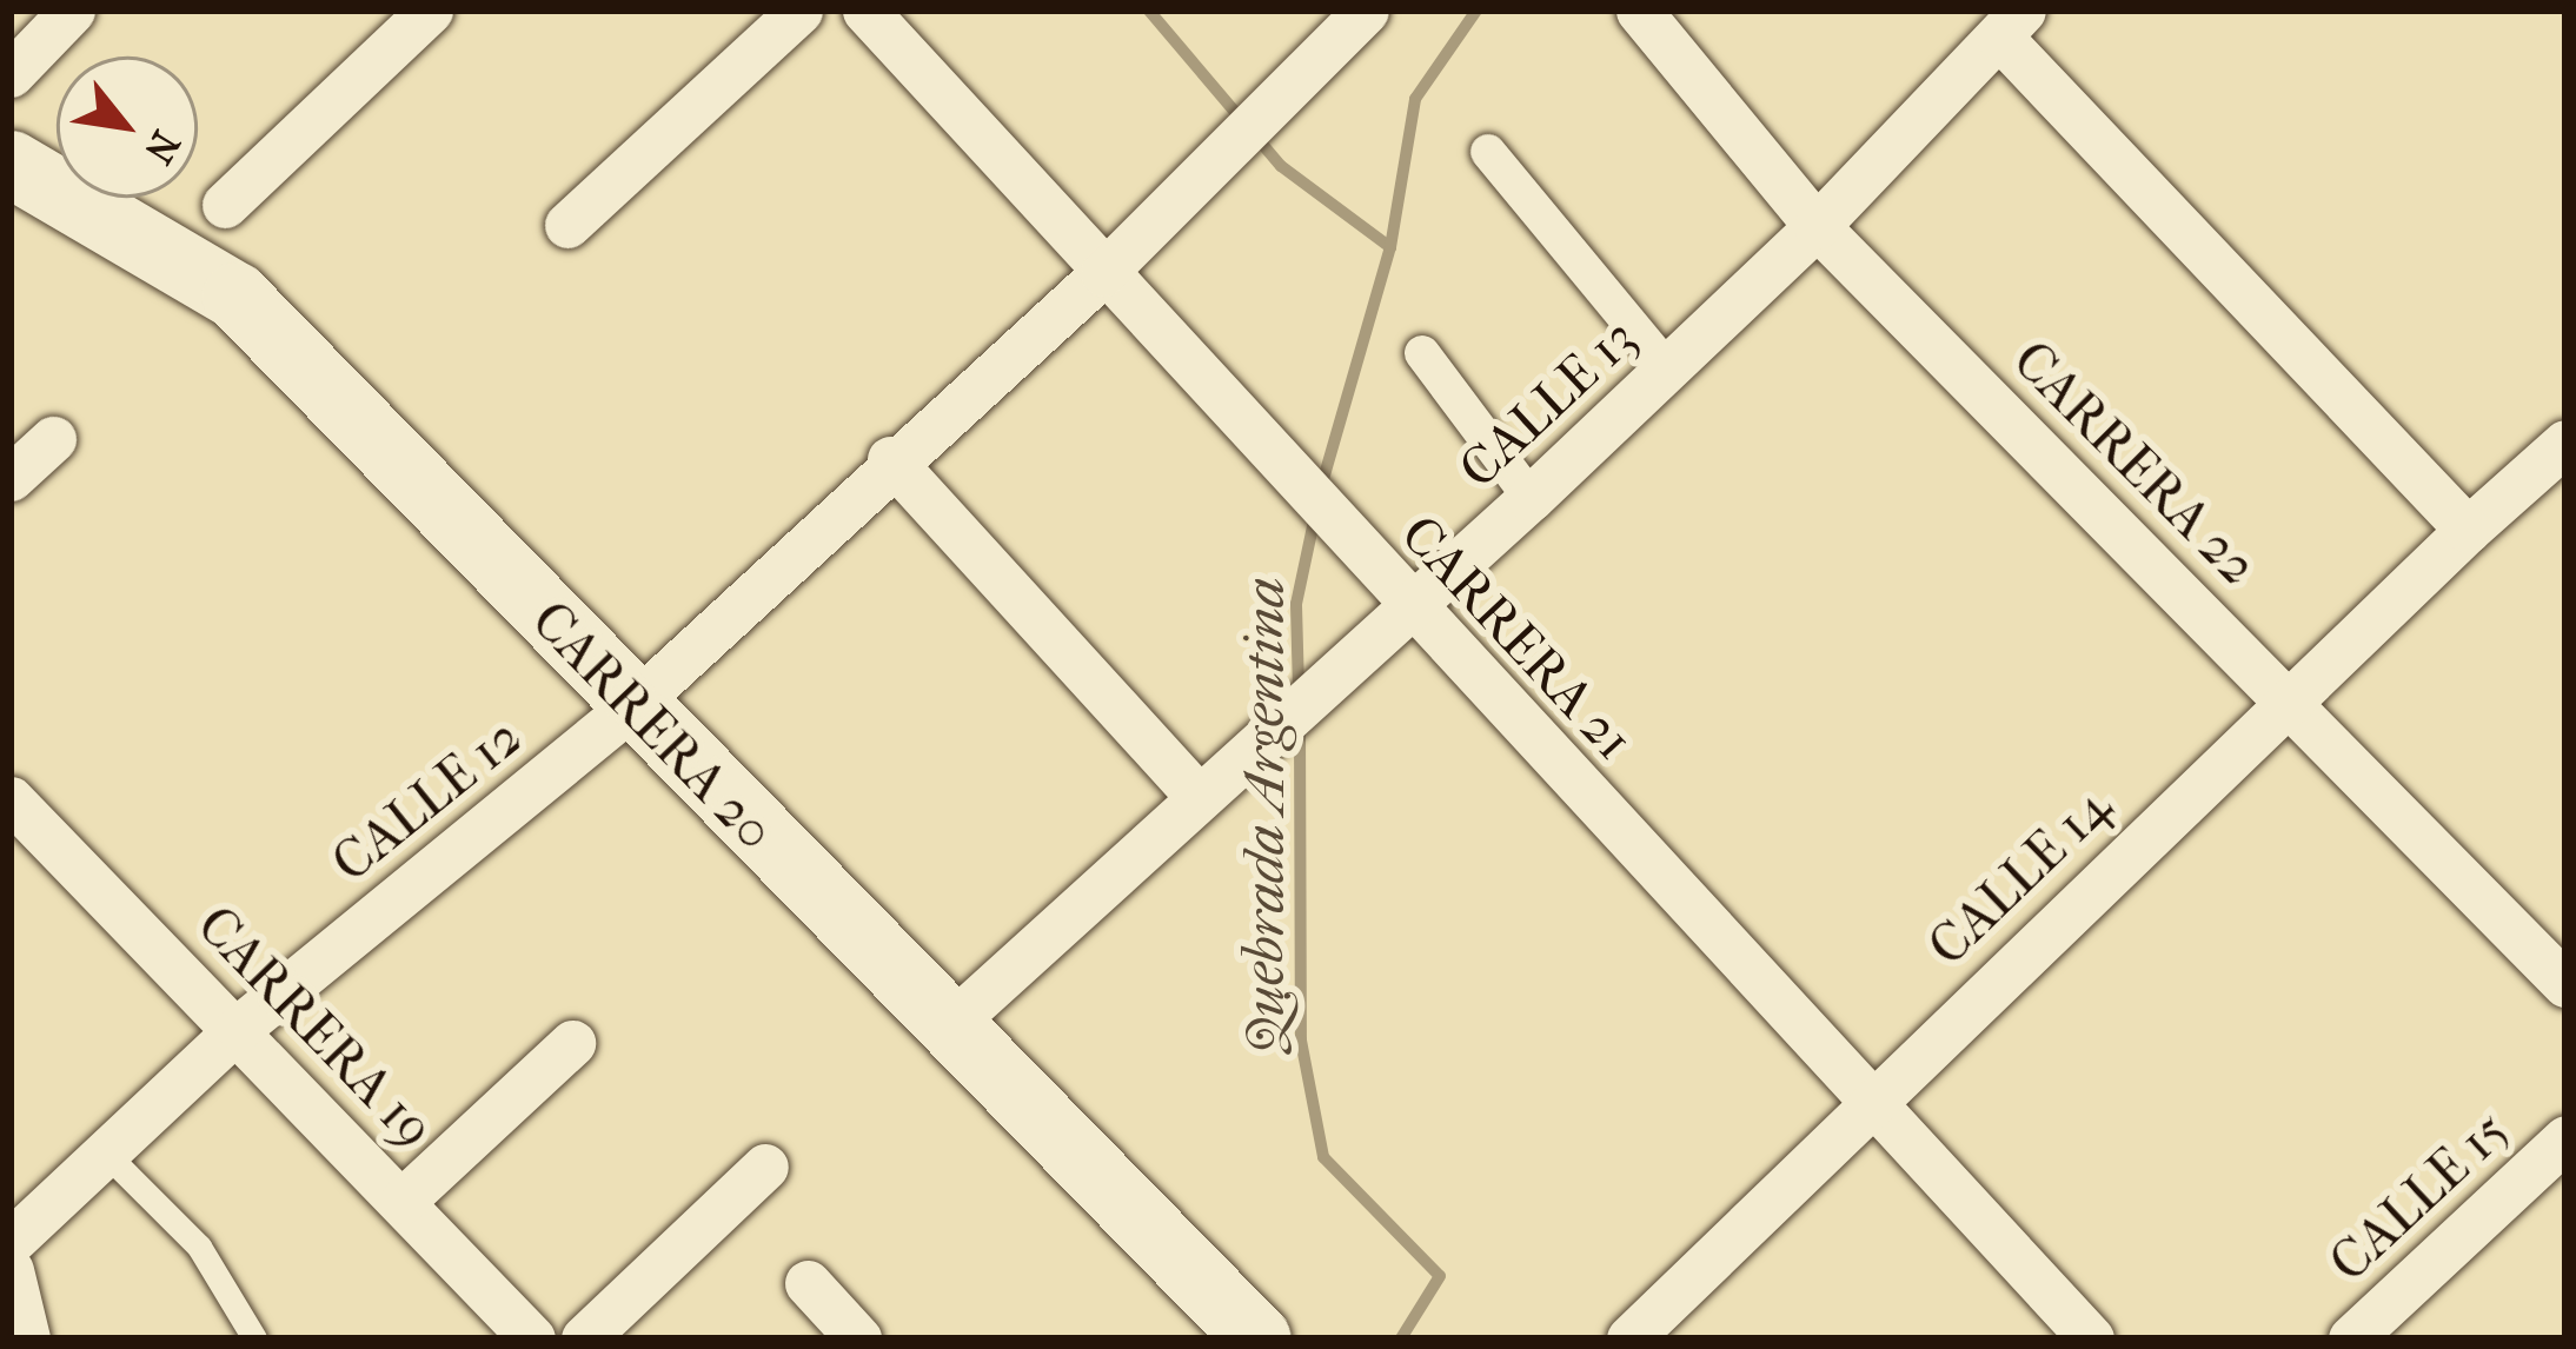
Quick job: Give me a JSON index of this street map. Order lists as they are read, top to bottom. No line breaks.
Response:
{"streets":{"main road":["CARRERA 20"],"street":["CALLE 13","CARRERA 22","CARRERA 21","CALLE 12","CALLE 14","CARRERA 19","CALLE 15"]},"crossings":[["CALLE 13","CARRERA 22"],["CALLE 13","CARRERA 21"],["CALLE 13","CARRERA 20"],["CARRERA 22","CALLE 14"],["CARRERA 21","CALLE 12"],["CARRERA 21","CALLE 14"],["CARRERA 20","CALLE 12"],["CALLE 12","CARRERA 19"]],"water":["Quebrada Argentina"],"north":"bottom right"}
